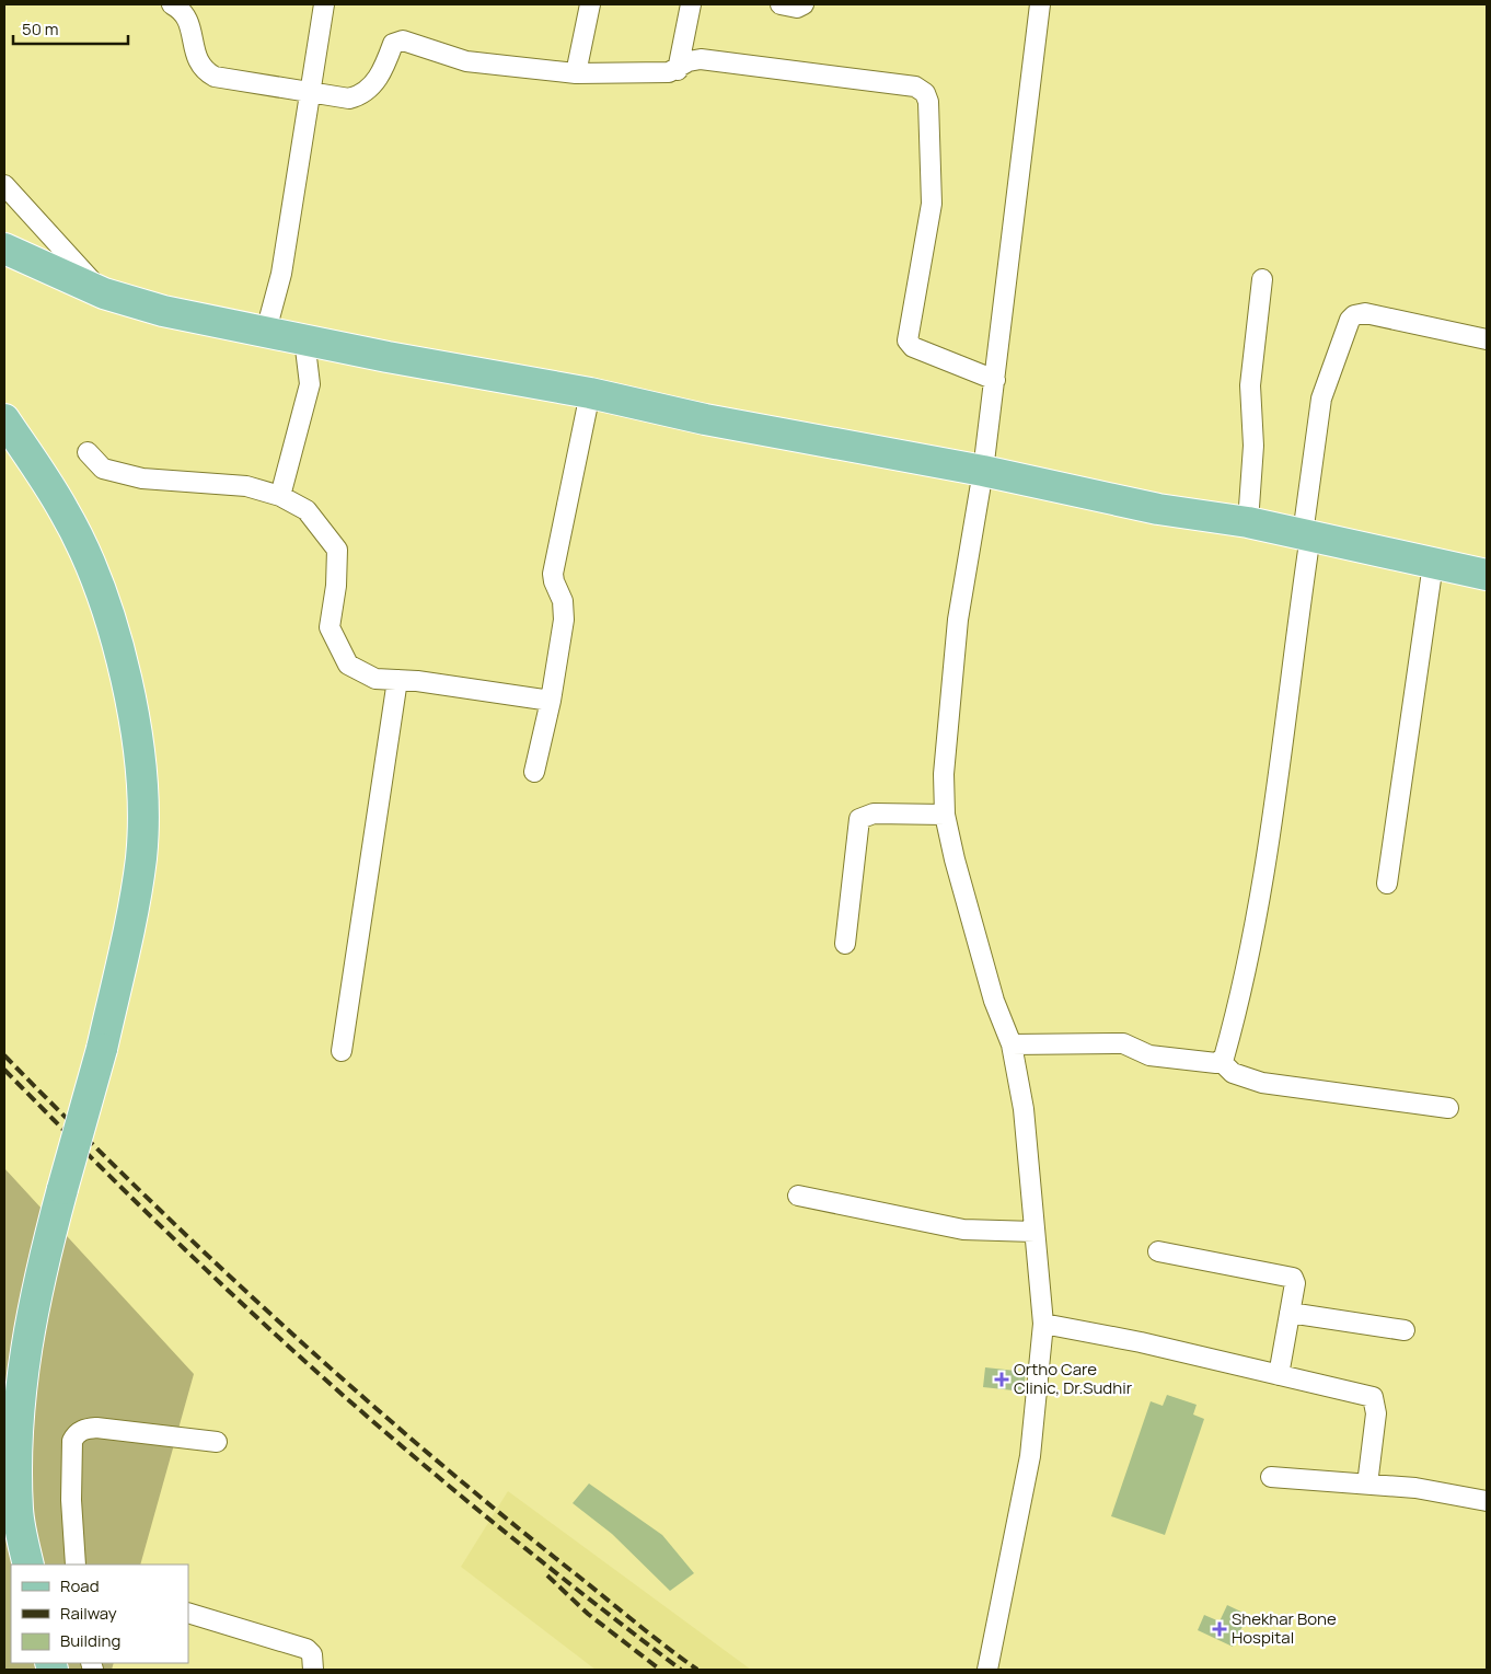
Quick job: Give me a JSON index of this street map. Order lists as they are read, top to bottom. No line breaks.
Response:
{"places":{"health":["Ortho Care Clinic, Dr.Sudhir","Shekhar Bone Hospital"]},"legend":["Road","Railway","Building"],"scale_bar":"50 m"}
